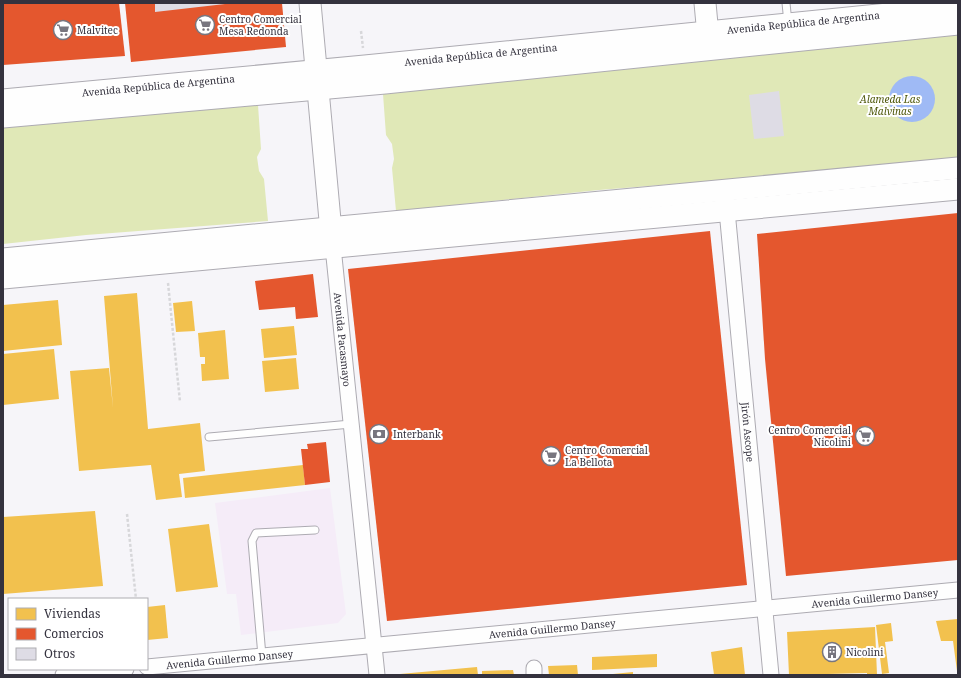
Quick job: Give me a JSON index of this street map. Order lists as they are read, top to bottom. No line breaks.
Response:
{"streets":{"street":["Avenida República de Argentina","Avenida Pacasmayo","Jirón Ascope","Avenida Guillermo Dansey"]},"crossings":[["Avenida República de Argentina","Avenida Pacasmayo"],["Avenida Pacasmayo","Avenida Guillermo Dansey"],["Jirón Ascope","Avenida Guillermo Dansey"]],"parks":["Alameda Las Malvinas"],"places":{"supermarket":["Centro Comercial Mesa Redonda","Malvitec","Centro Comercial Nicolini","Centro Comercial La Bellota"],"bank":["Interbank"],"building":["Nicolini"]},"legend":["Viviendas","Comercios","Otros"]}
